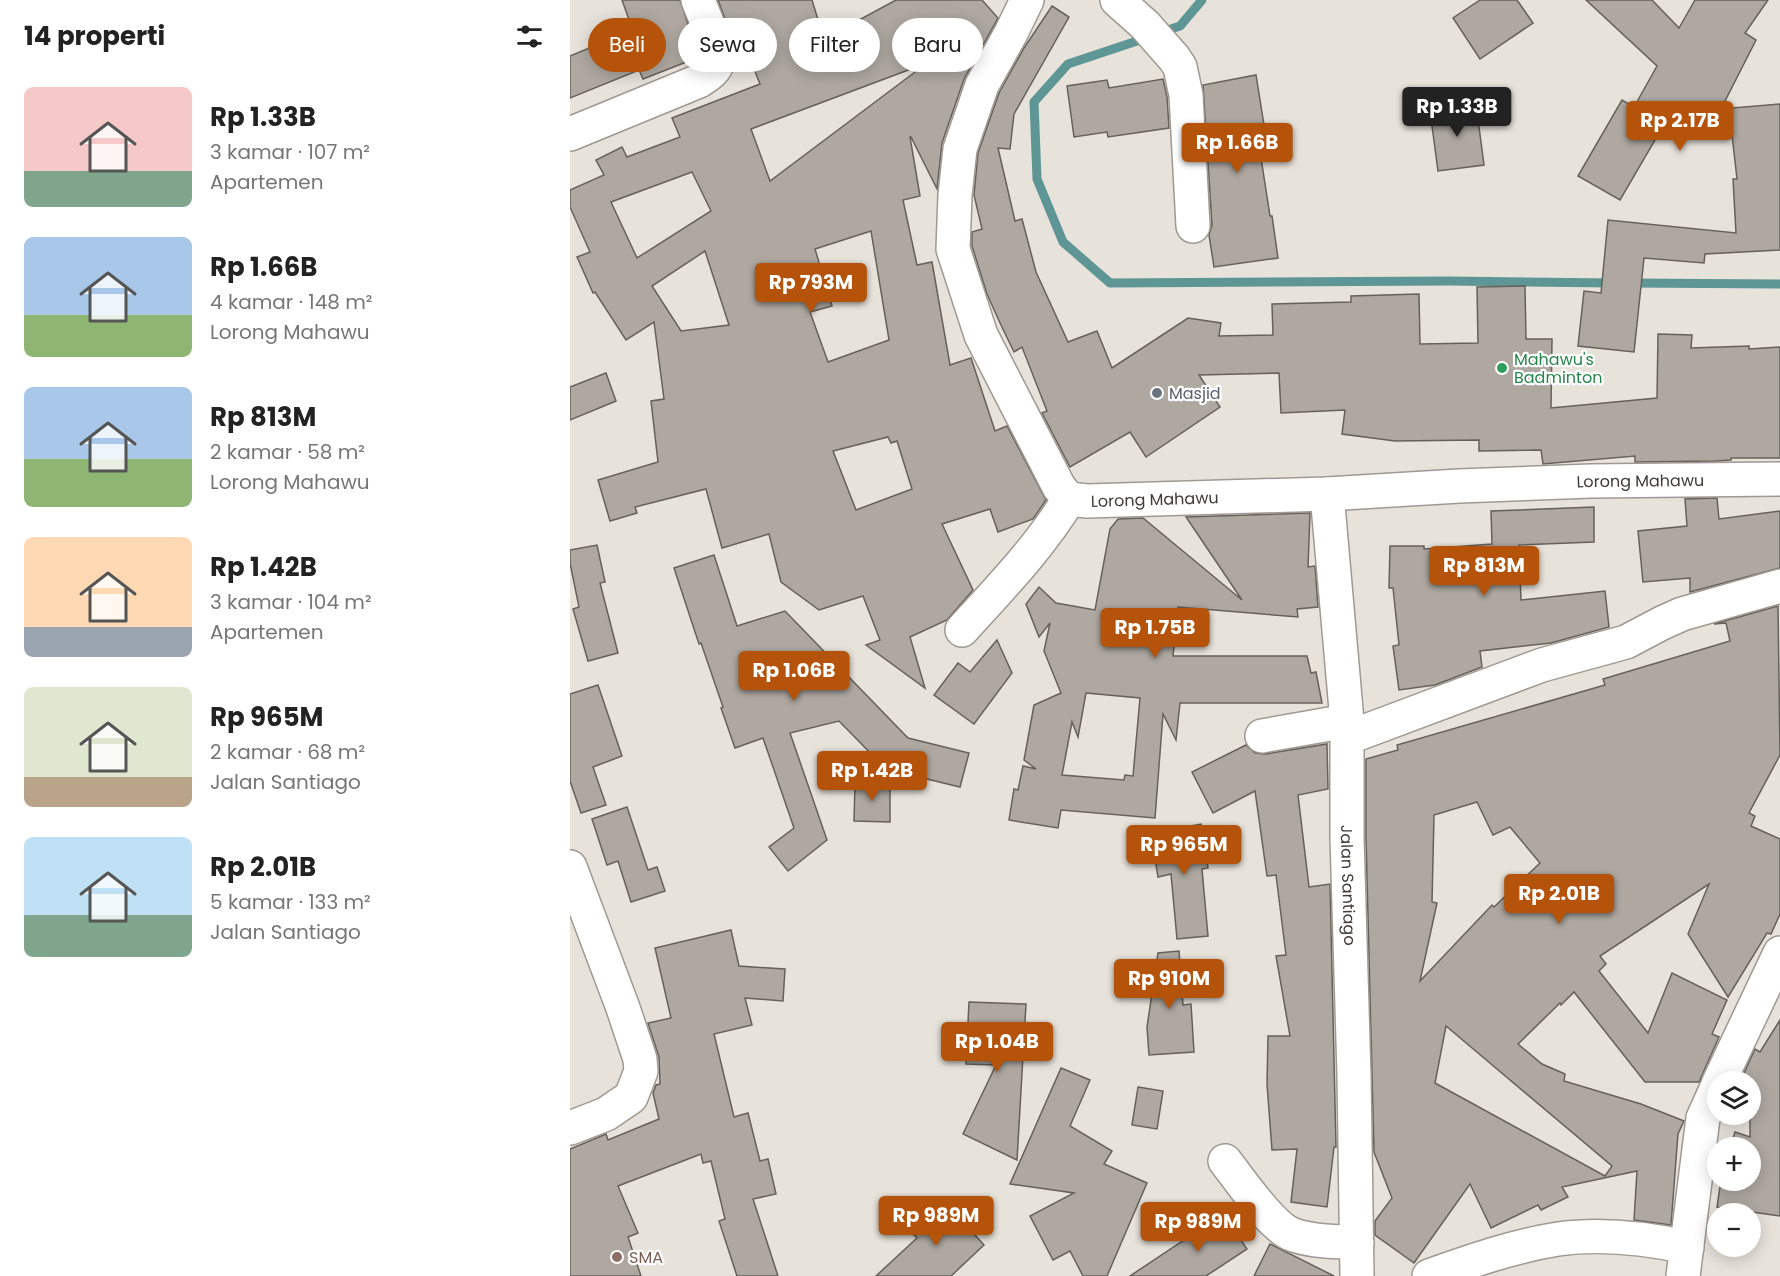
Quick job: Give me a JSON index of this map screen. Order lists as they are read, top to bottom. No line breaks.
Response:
{"streets":{"street":["Lorong Mahawu","Jalan Santiago"]},"crossings":[["Lorong Mahawu","Jalan Santiago"]],"places":["Mahawu's Badminton","Masjid","SMA"],"page":{"heading":"14 properti","chip":["Beli","Sewa","Filter","Baru"],"list":[{"name":"Rp 1.33B","note":"3 kamar · 107 m² · Apartemen"},{"name":"Rp 1.66B","note":"4 kamar · 148 m² · Lorong Mahawu"},{"name":"Rp 813M","note":"2 kamar · 58 m² · Lorong Mahawu"},{"name":"Rp 1.42B","note":"3 kamar · 104 m² · Apartemen"},{"name":"Rp 965M","note":"2 kamar · 68 m² · Jalan Santiago"},{"name":"Rp 2.01B","note":"5 kamar · 133 m² · Jalan Santiago"}],"price":["Rp 1.33B","Rp 2.17B","Rp 1.66B","Rp 793M","Rp 813M","Rp 1.75B","Rp 1.06B","Rp 1.42B","Rp 965M","Rp 2.01B","Rp 910M","Rp 1.04B","Rp 989M","Rp 989M"],"map_buttons":["+","−"]}}
